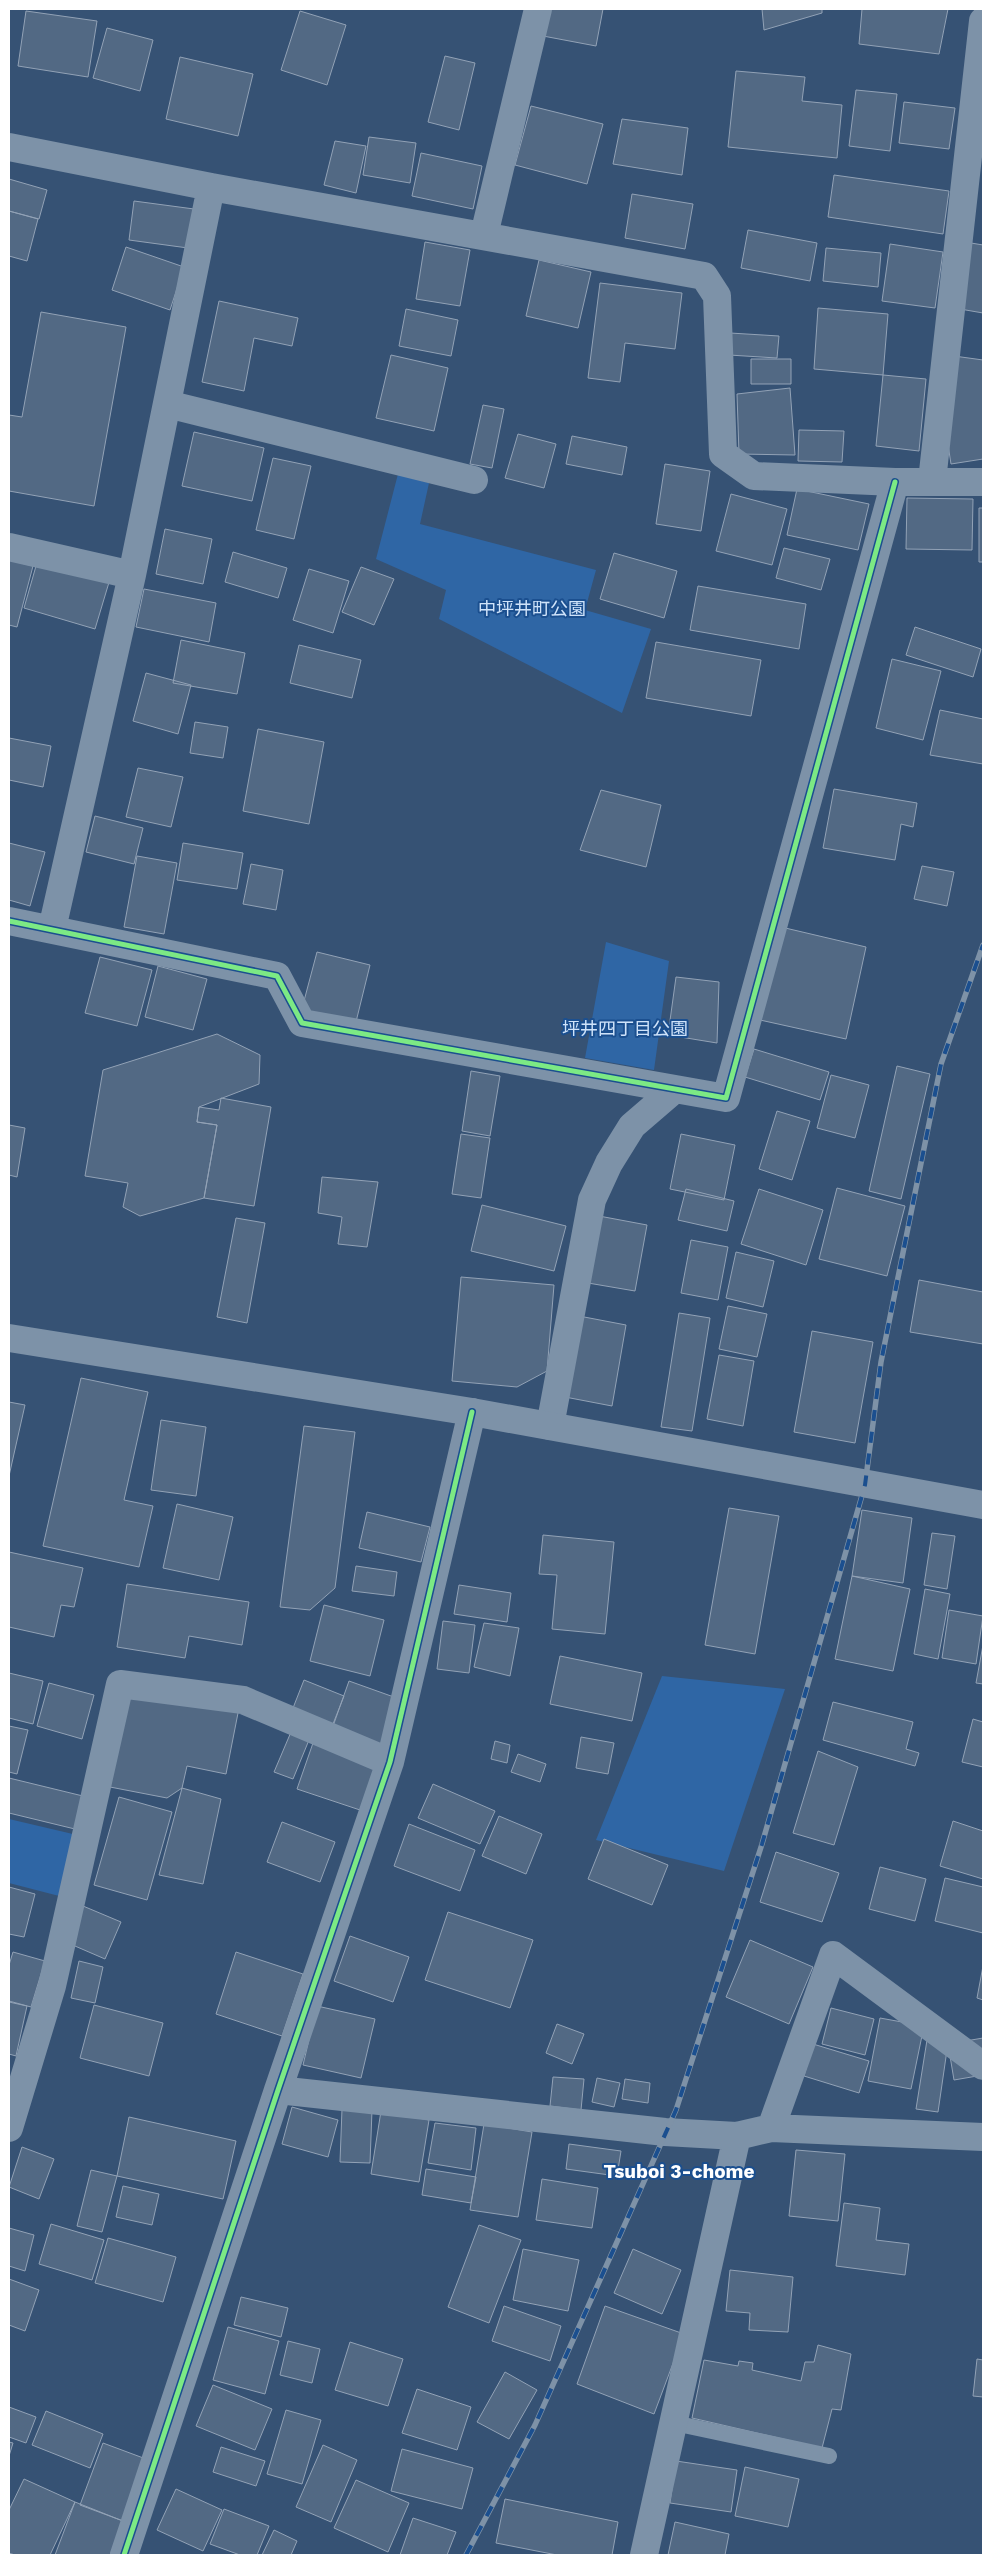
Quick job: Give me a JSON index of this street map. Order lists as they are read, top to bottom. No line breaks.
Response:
{"districts":["Tsuboi 3-chome"],"parks":["中坪井町公園","坪井四丁目公園"]}
